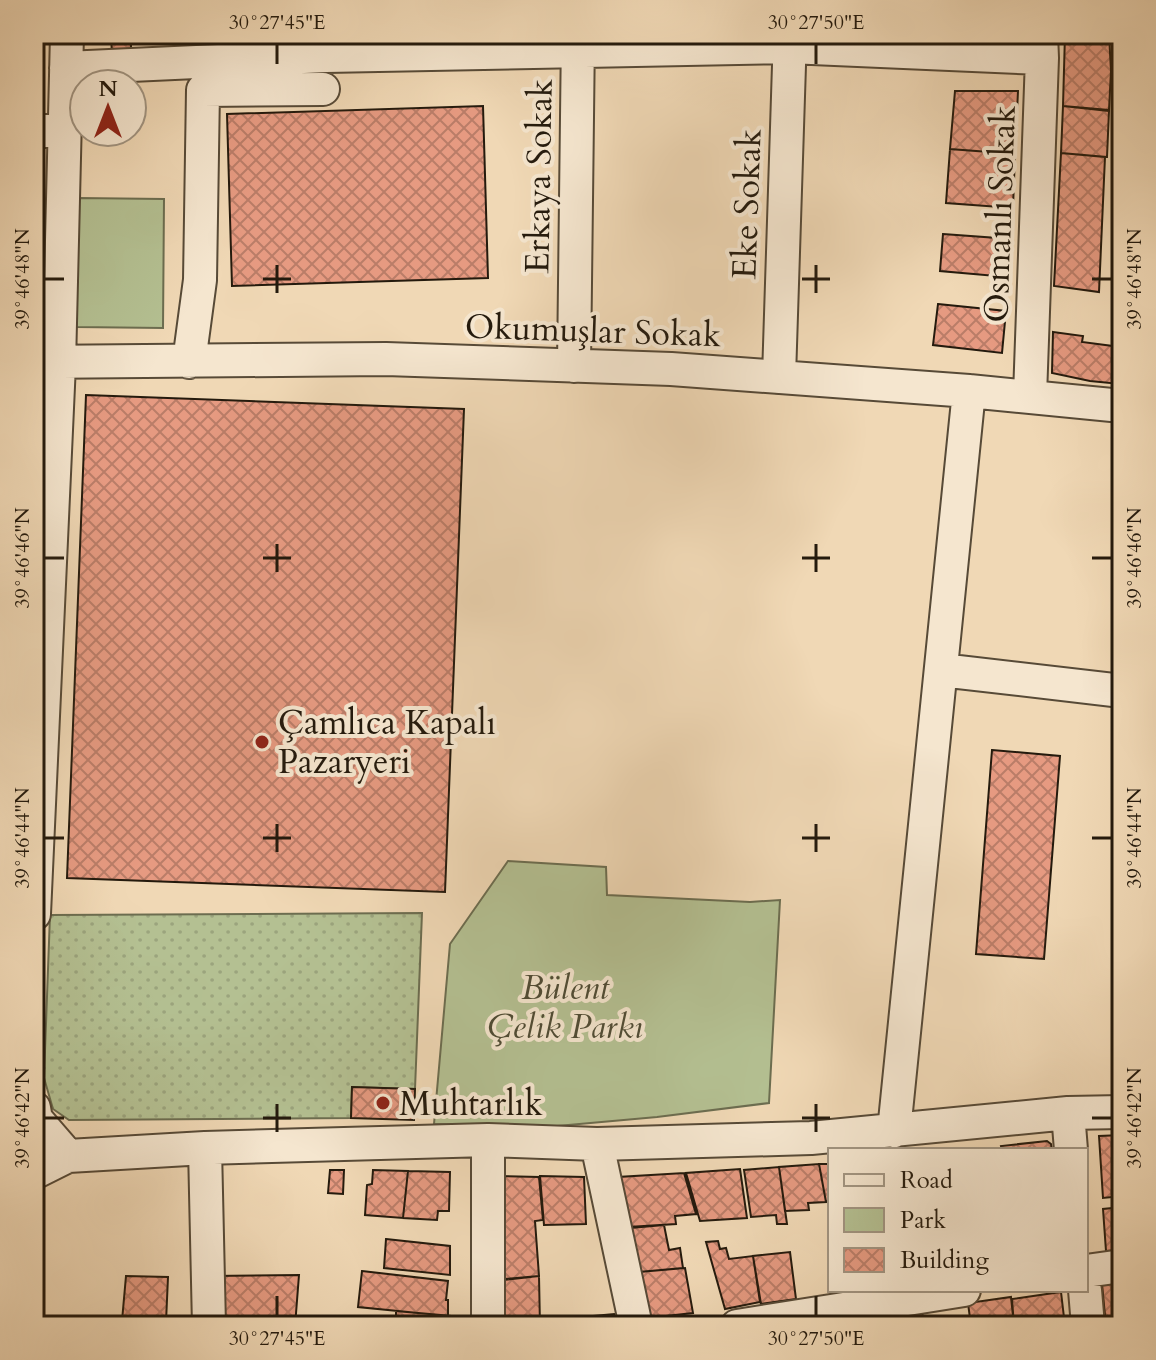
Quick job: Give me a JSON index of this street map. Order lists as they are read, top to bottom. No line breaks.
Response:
{"streets":{"street":["Erkaya Sokak","Eke Sokak","Osmanlı Sokak","Okumuşlar Sokak"]},"crossings":[["Erkaya Sokak","Okumuşlar Sokak"],["Eke Sokak","Okumuşlar Sokak"],["Osmanlı Sokak","Okumuşlar Sokak"]],"parks":["Bülent Çelik Parkı"],"places":["Çamlıca Kapalı Pazaryeri","Muhtarlık"],"legend":["Road","Park","Building"],"north":"top","coordinates":["30°27'45\"E","30°27'50\"E","39°46'48\"N","39°46'46\"N","39°46'44\"N","39°46'42\"N"]}
